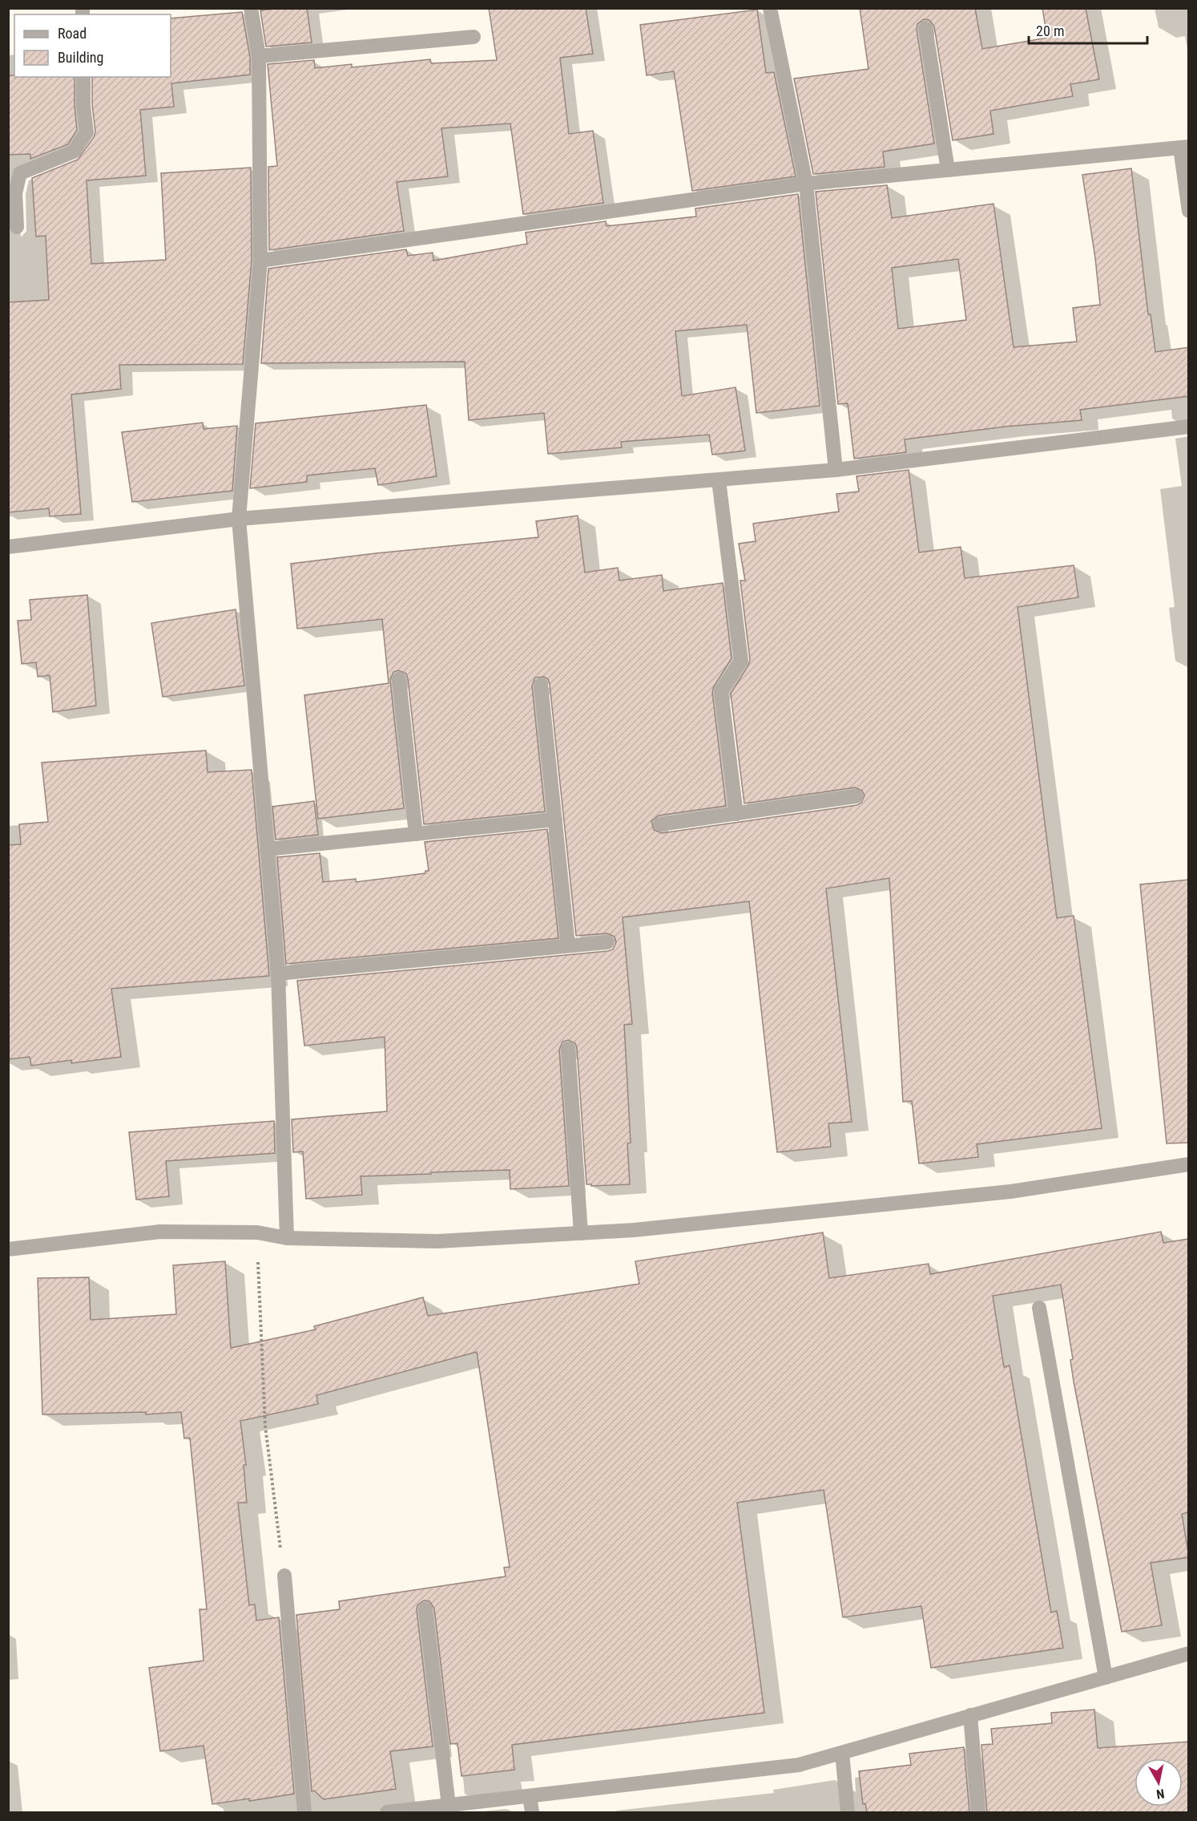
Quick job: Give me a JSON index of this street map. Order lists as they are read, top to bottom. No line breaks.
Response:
{"legend":["Road","Building"],"scale_bar":"20 m","north":"bottom"}
